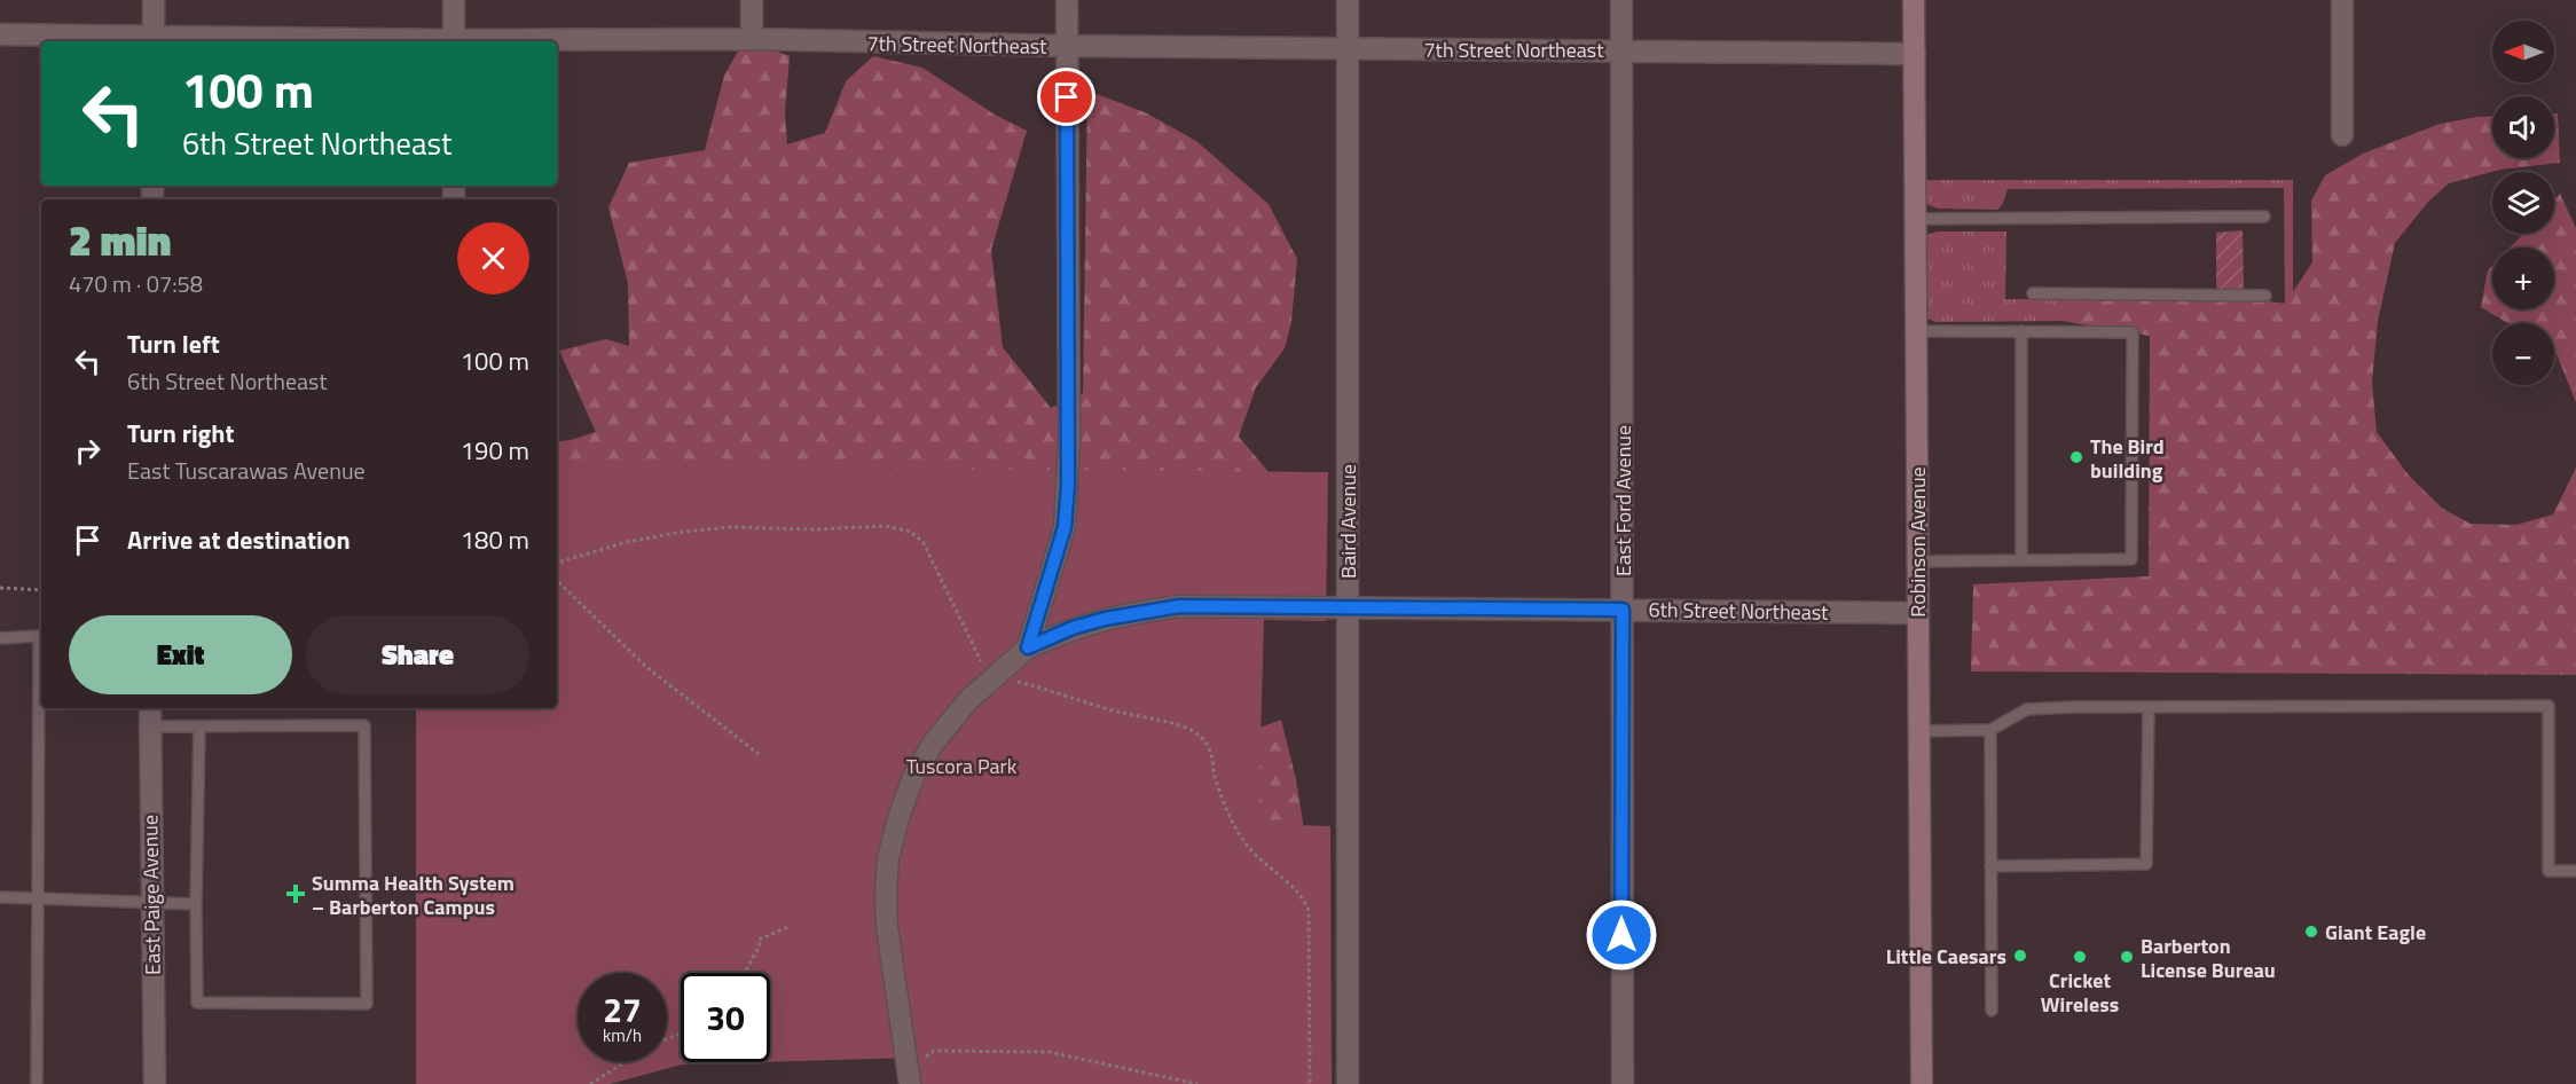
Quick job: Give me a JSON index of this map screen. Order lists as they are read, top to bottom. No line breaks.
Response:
{"streets":{"main road":["Robinson Avenue"],"street":["7th Street Northeast","East Ford Avenue","Baird Avenue","6th Street Northeast","East Paige Avenue"]},"crossings":[["7th Street Northeast","East Ford Avenue"],["7th Street Northeast","Baird Avenue"],["7th Street Northeast","Robinson Avenue"],["East Ford Avenue","6th Street Northeast"],["Baird Avenue","6th Street Northeast"],["Robinson Avenue","6th Street Northeast"]],"parks":["Tuscora Park"],"places":{"other":["The Bird building","Giant Eagle","Little Caesars","Cricket Wireless","Barberton License Bureau"],"health":["Summa Health System – Barberton Campus"]},"north":"left","page":{"map_buttons":["+","−"],"turn":["100 m","6th Street Northeast"],"heading":["2 min","470 m · 07:58"],"list":[{"name":"Turn left","note":"6th Street Northeast","value":"100 m"},{"name":"Turn right","note":"East Tuscarawas Avenue","value":"190 m"},{"name":"Arrive at destination","value":"180 m"}],"buttons":["Exit","Share"],"speed":"27 km/h","limit":"30"}}
